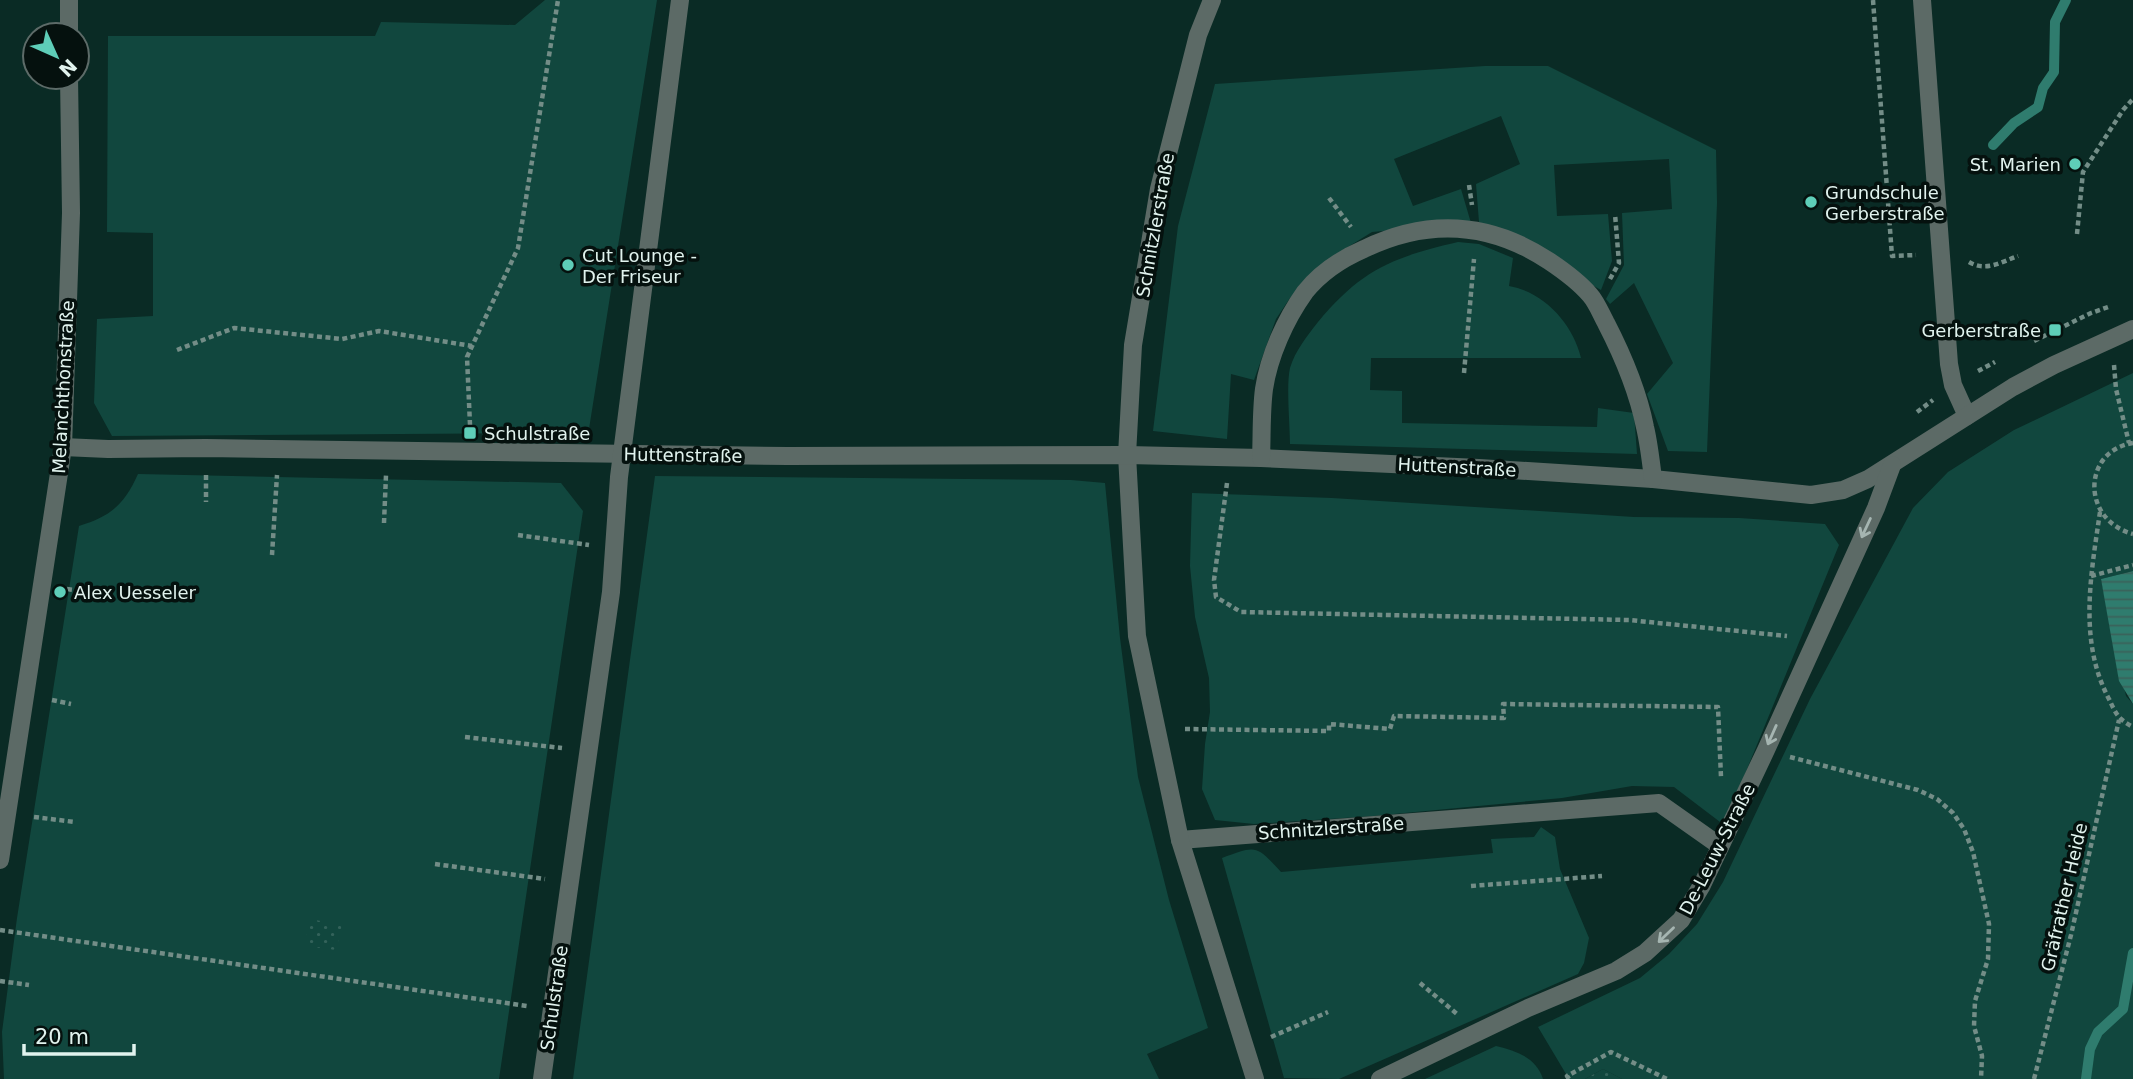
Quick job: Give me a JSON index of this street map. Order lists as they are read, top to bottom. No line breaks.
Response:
{"streets":{"street":["Schnitzlerstraße","Melanchthonstraße","Huttenstraße","De-Leuw-Straße","Schulstraße"],"path":["Gräfrather Heide"]},"crossings":[["Schnitzlerstraße","Huttenstraße"],["Schnitzlerstraße","De-Leuw-Straße"],["Melanchthonstraße","Huttenstraße"],["Huttenstraße","De-Leuw-Straße"],["Huttenstraße","Schulstraße"]],"one_way":["De-Leuw-Straße"],"places":{"other":["St. Marien","Grundschule Gerberstraße","Cut Lounge - Der Friseur","Alex Uesseler"],"transit":["Gerberstraße","Schulstraße"]},"scale_bar":"20 m","north":"bottom right"}
